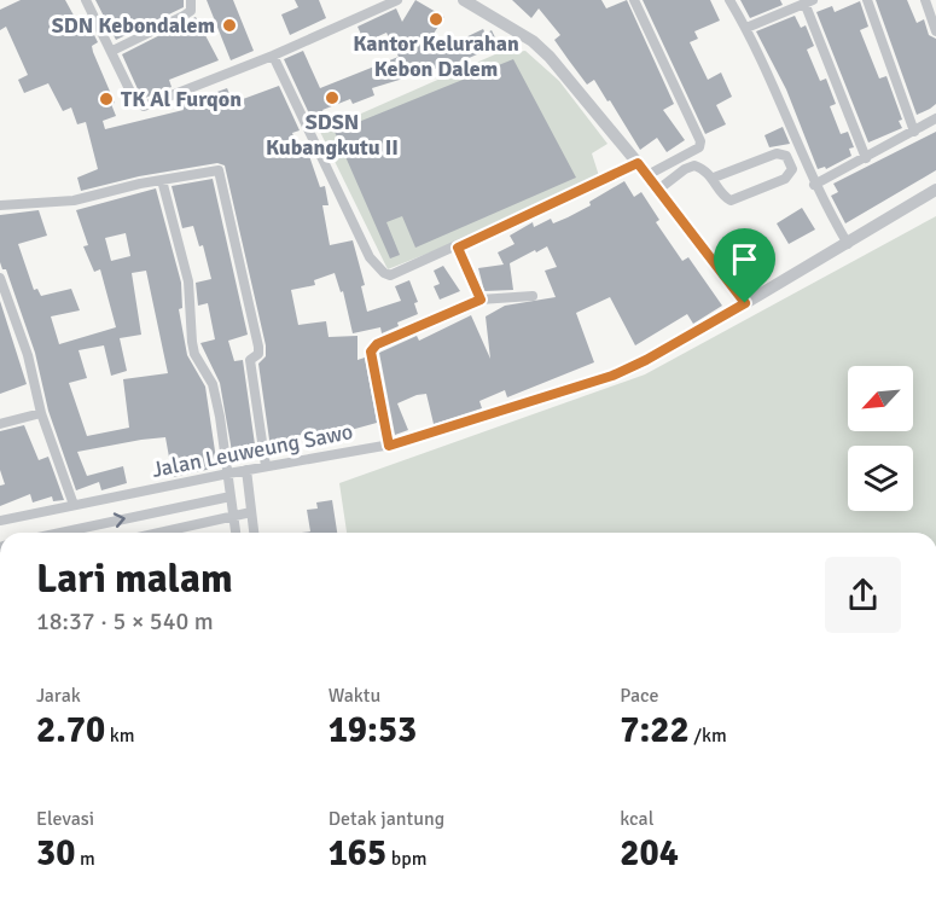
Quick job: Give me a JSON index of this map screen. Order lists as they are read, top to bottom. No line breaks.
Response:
{"streets":{"street":["Jalan Leuweung Sawo"]},"places":["Kantor Kelurahan Kebon Dalem","SDN Kebondalem","SDSN Kubangkutu II","TK Al Furqon"],"north":"bottom left","page":{"heading":["Lari malam","18:37 · 5 × 540 m"],"stats":[["Jarak","2.70 km"],["Waktu","19:53"],["Pace","7:22 /km"],["Elevasi","30 m"],["Detak jantung","165 bpm"],["kcal","204"]]}}
